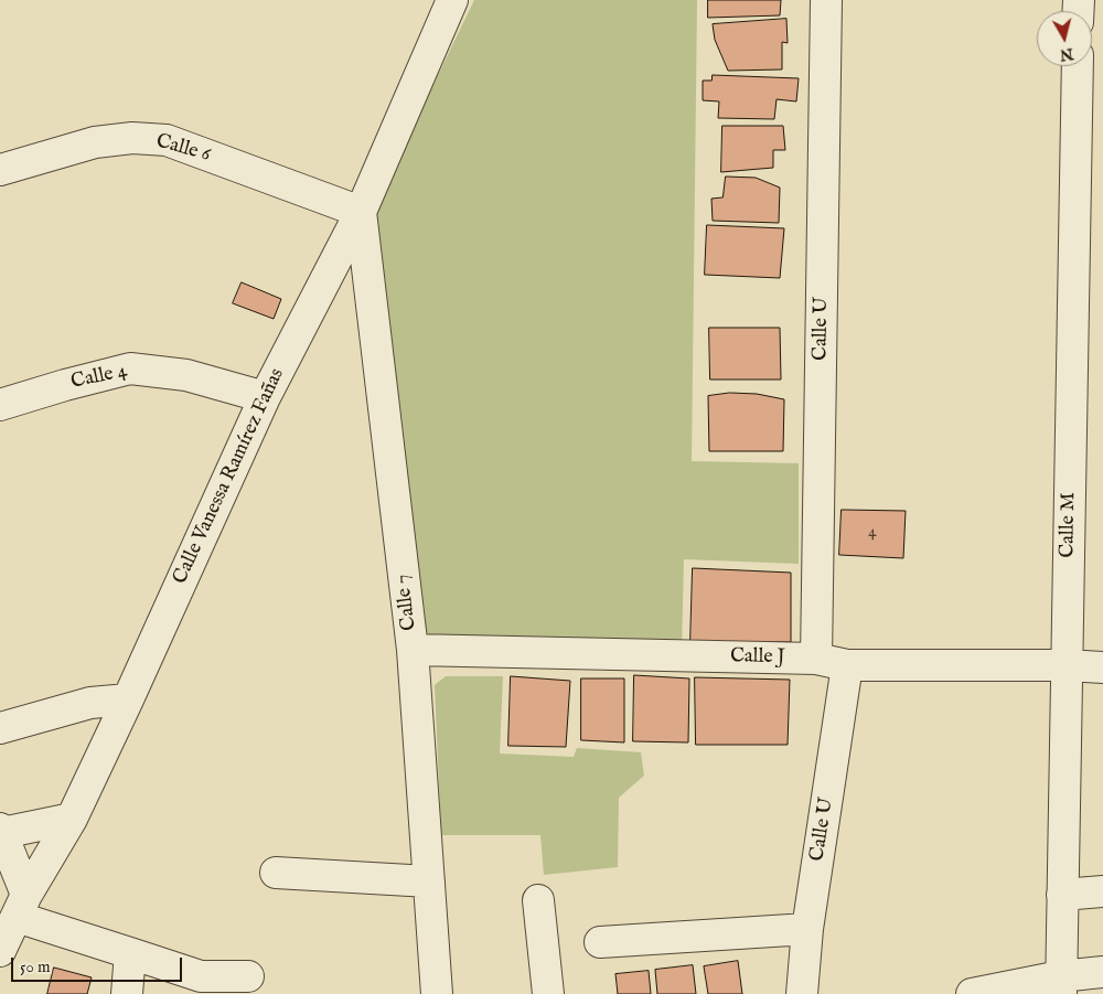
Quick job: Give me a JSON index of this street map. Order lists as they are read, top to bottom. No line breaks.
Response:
{"streets":{"street":["Calle 6","Calle U","Calle 4","Calle Vanessa Ramírez Fañas","Calle M","Calle 7","Calle J"]},"crossings":[["Calle 6","Calle Vanessa Ramírez Fañas"],["Calle 6","Calle 7"],["Calle U","Calle J"],["Calle 4","Calle Vanessa Ramírez Fañas"],["Calle Vanessa Ramírez Fañas","Calle 7"],["Calle M","Calle J"],["Calle 7","Calle J"]],"house_numbers":["4"],"scale_bar":"50 m","north":"bottom"}
